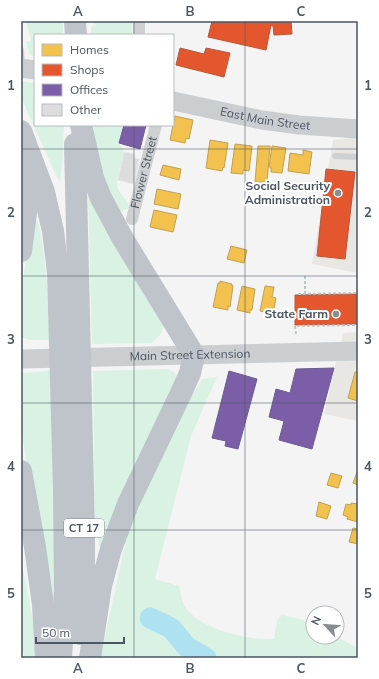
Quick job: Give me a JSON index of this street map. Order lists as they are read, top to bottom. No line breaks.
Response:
{"streets":{"highway":["CT 17"],"main road":["East Main Street","Main Street Extension"],"street":["Flower Street"]},"places":["Social Security Administration","State Farm"],"legend":["Homes","Shops","Offices","Other"],"scale_bar":"50 m","north":"top left","grid":{"columns":["A","B","C"],"rows":["1","2","3","4","5"]}}
